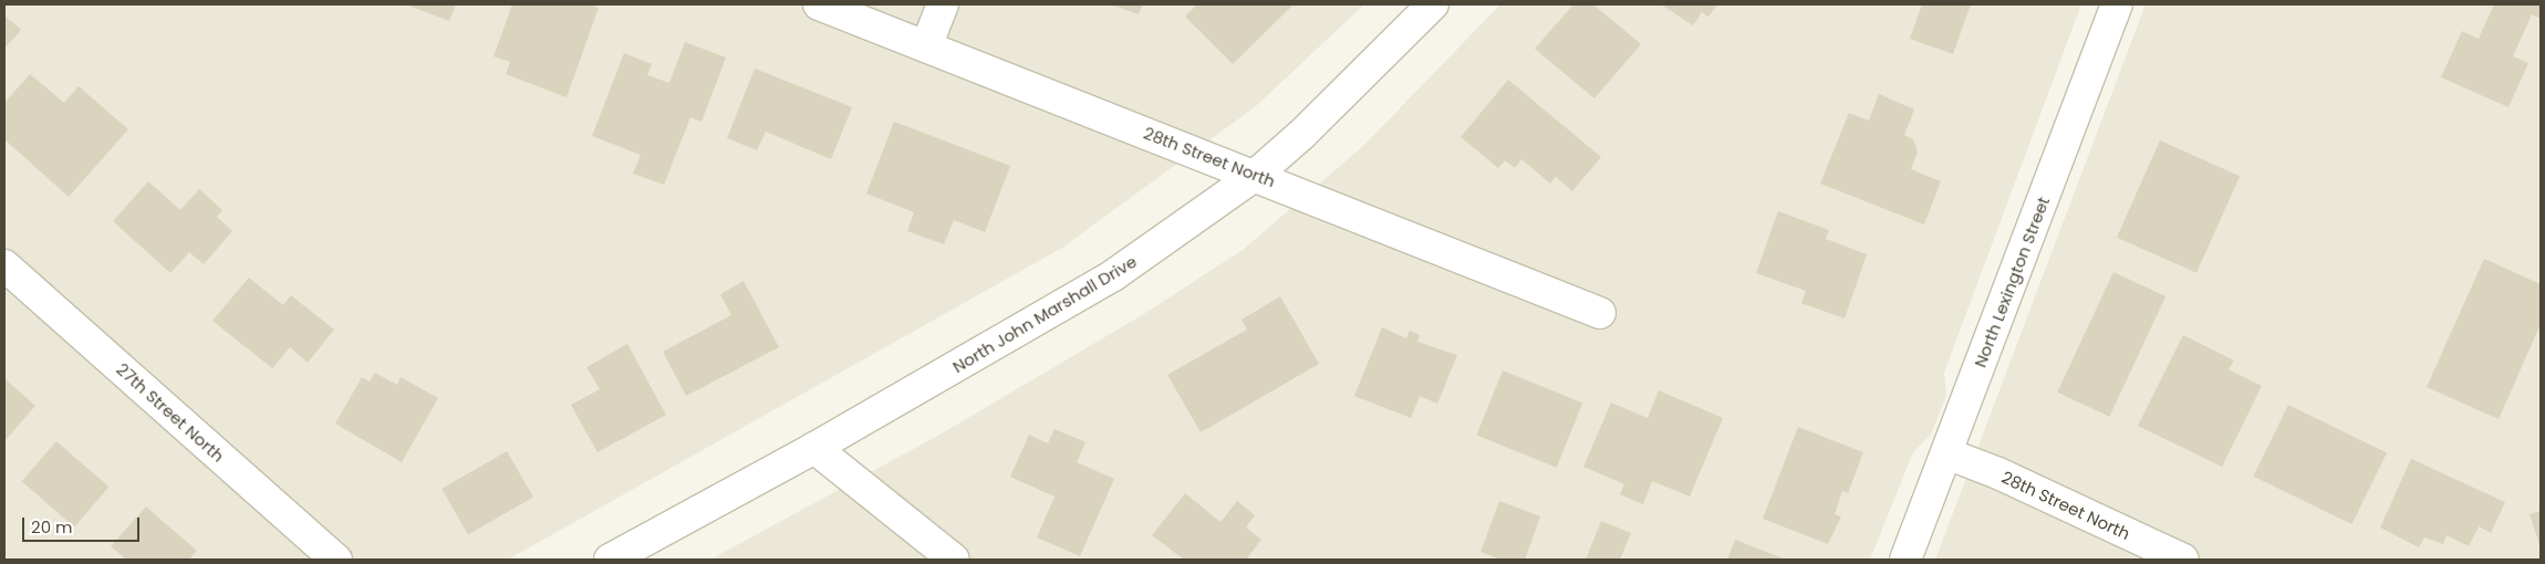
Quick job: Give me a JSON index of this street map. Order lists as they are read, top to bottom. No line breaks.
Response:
{"streets":{"street":["28th Street North","North Lexington Street","North John Marshall Drive","27th Street North"]},"crossings":[["28th Street North","North Lexington Street"],["28th Street North","North John Marshall Drive"]],"scale_bar":"20 m"}
